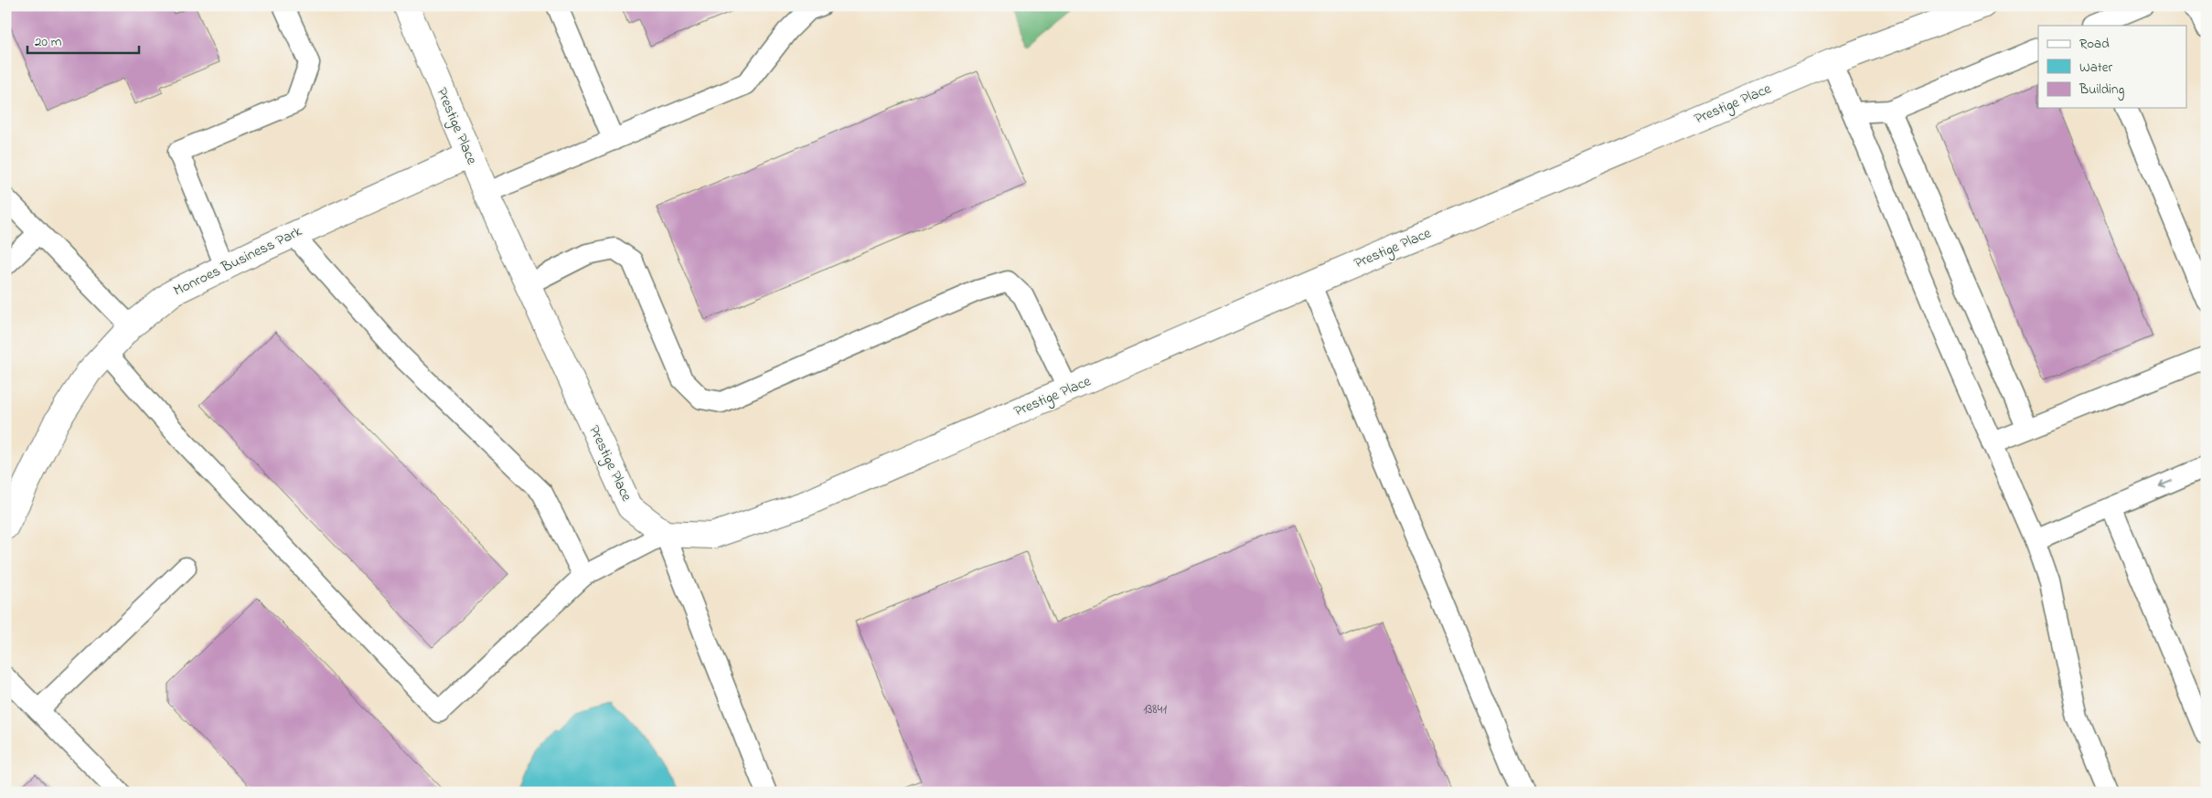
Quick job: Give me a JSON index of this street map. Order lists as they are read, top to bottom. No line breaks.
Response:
{"streets":{"street":["Prestige Place","Monroes Business Park"]},"crossings":[["Prestige Place","Monroes Business Park"]],"house_numbers":["13841"],"legend":["Road","Water","Building"],"scale_bar":"20 m"}
